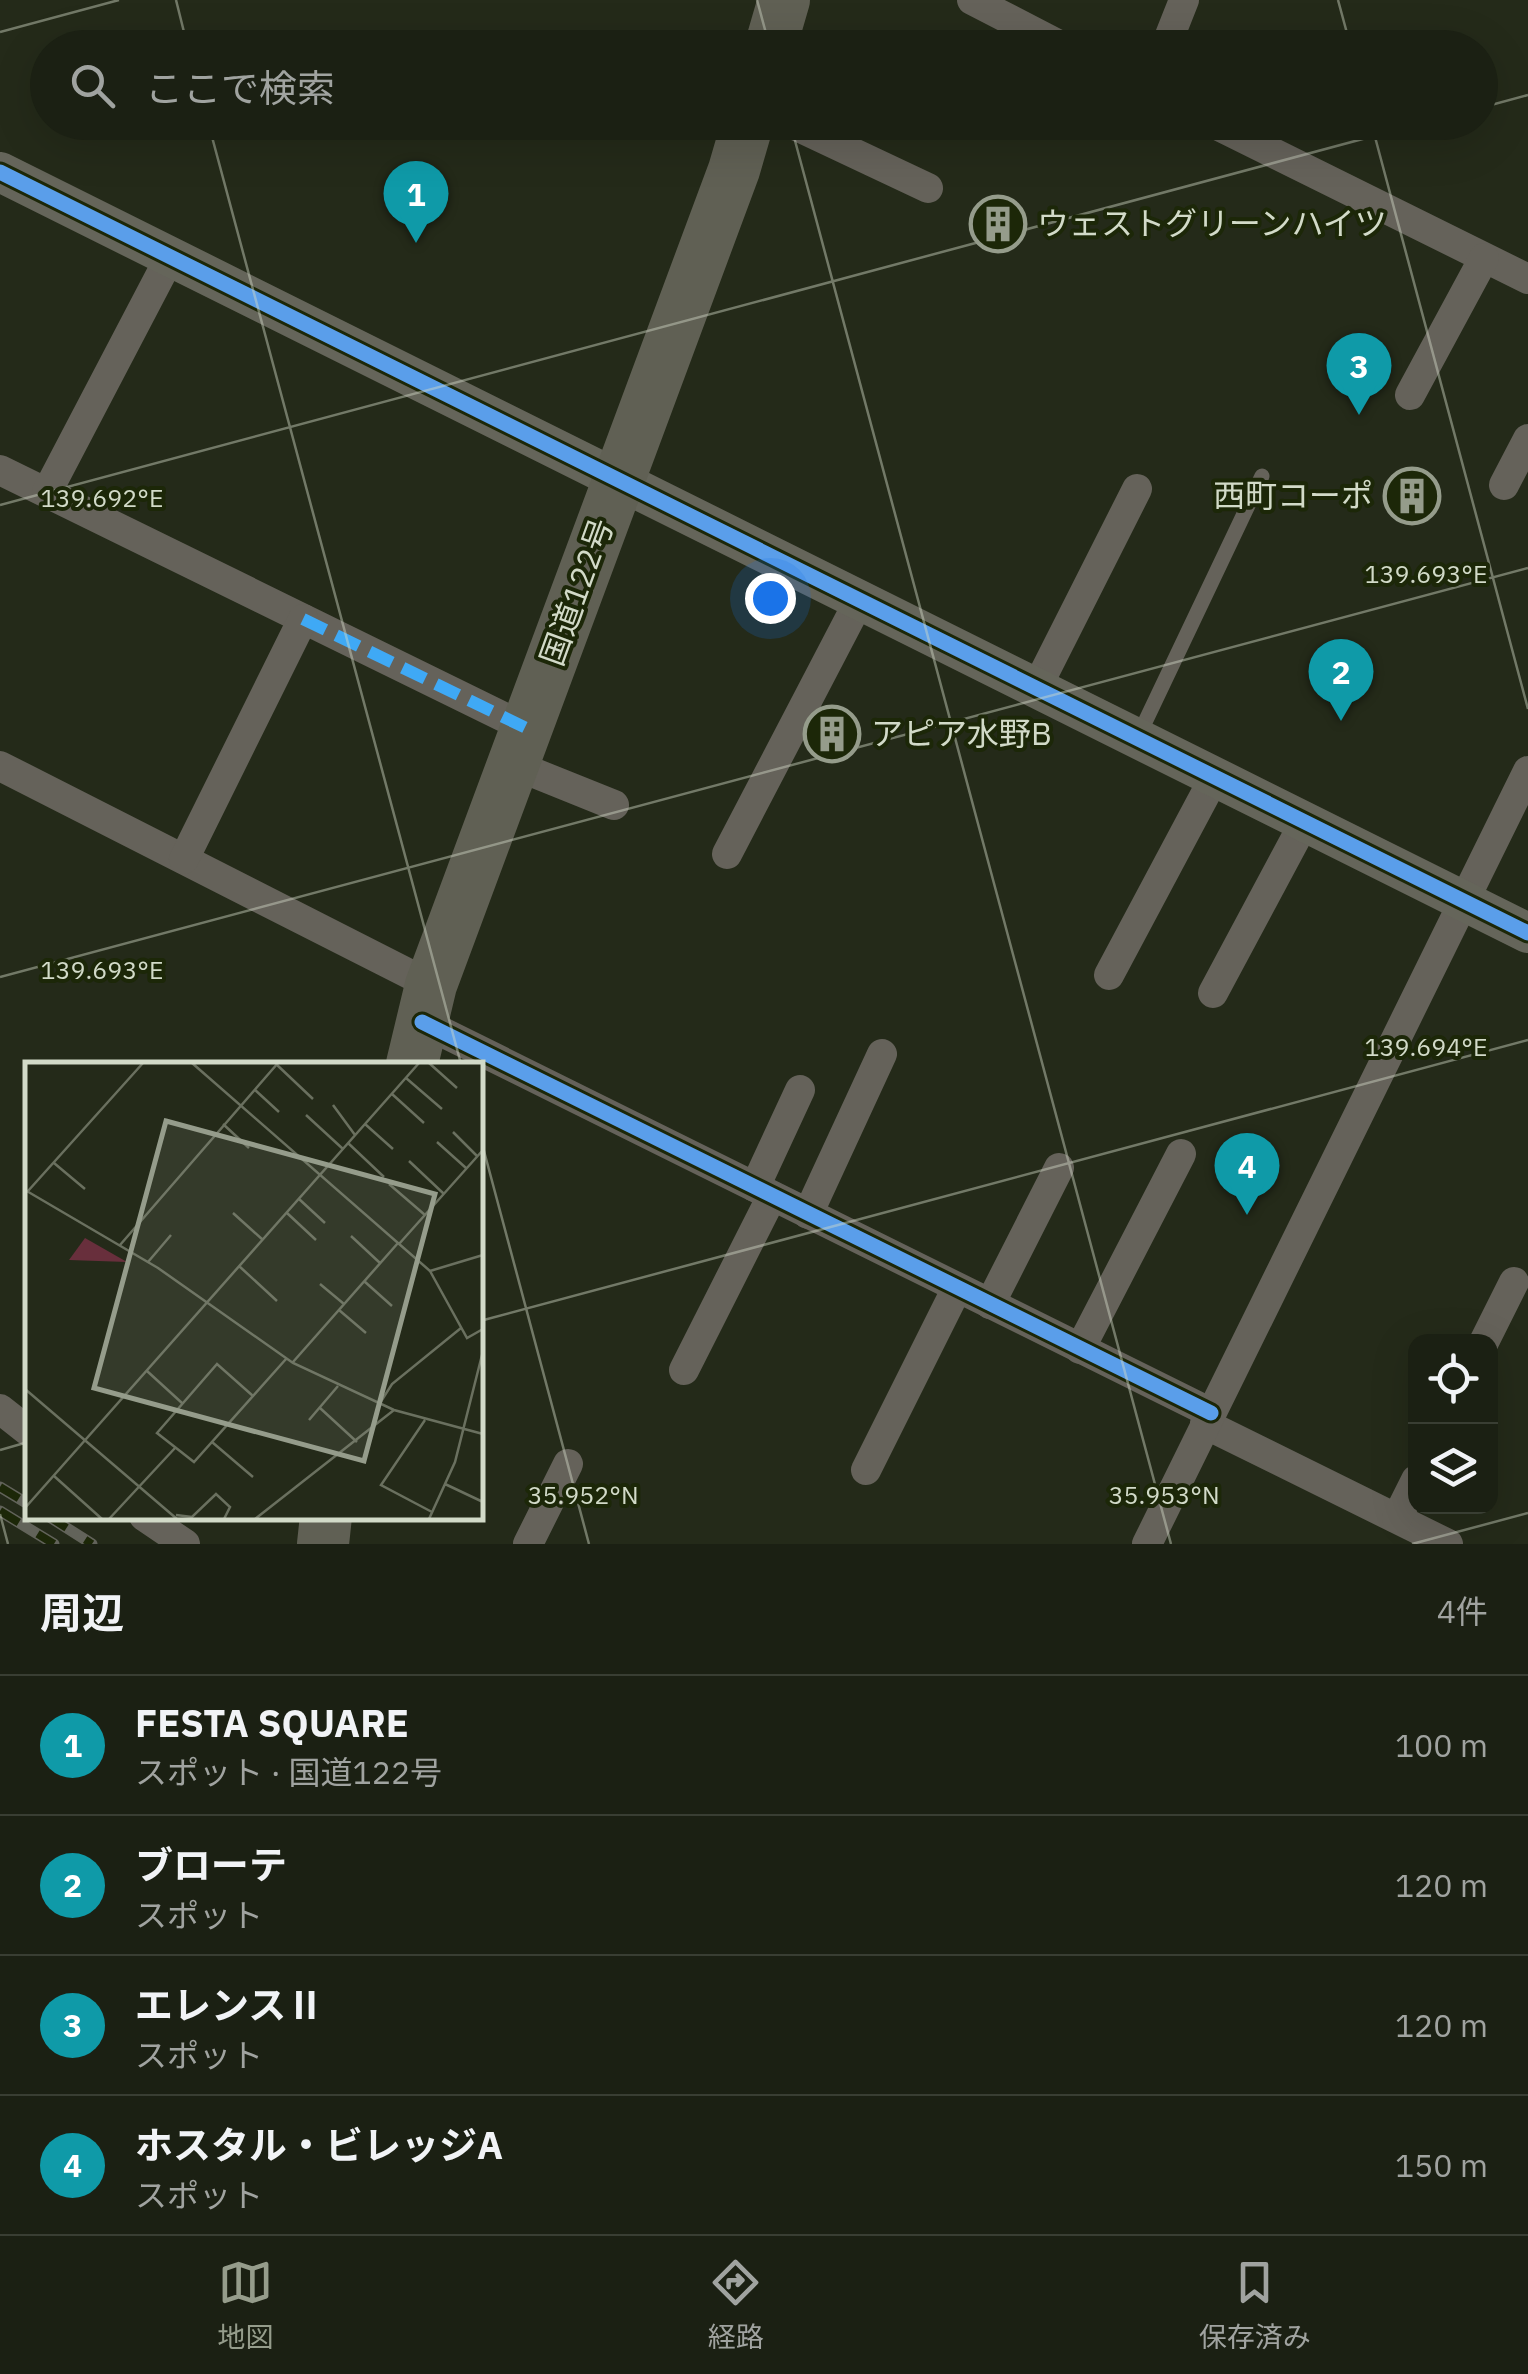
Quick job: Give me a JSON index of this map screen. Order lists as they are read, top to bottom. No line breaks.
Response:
{"streets":{"highway":["国道122号"]},"places":{"building":["ウェストグリーンハイツ","西町コーポ","アピア水野B"]},"page":{"search":"ここで検索","pins":["1","3","2","4"],"heading":["周辺","4件"],"list":[{"mark":"1","name":"FESTA SQUARE","note":"スポット · 国道122号","value":"100 m"},{"mark":"2","name":"ブローテ","note":"スポット","value":"120 m"},{"mark":"3","name":"エレンスⅡ","note":"スポット","value":"120 m"},{"mark":"4","name":"ホスタル・ビレッジA","note":"スポット","value":"150 m"}],"nav":["地図","経路","保存済み"]},"coordinates":["139.692°E","139.693°E","139.694°E","35.952°N","35.953°N"]}
